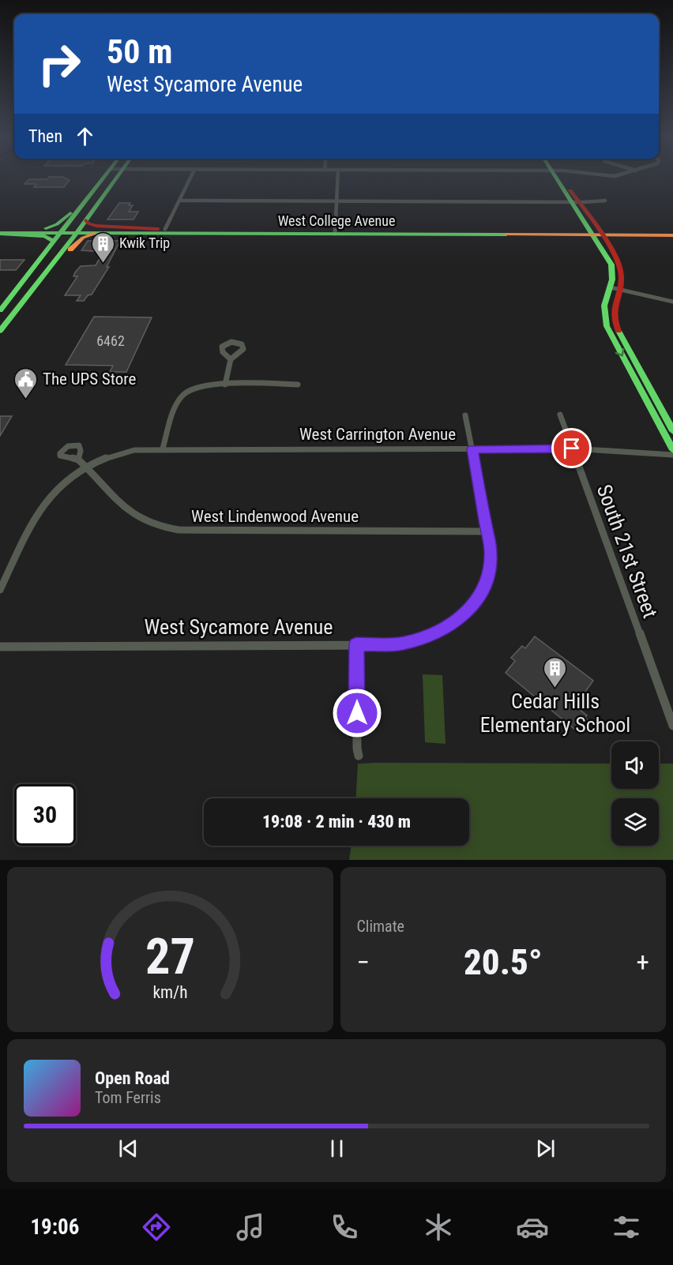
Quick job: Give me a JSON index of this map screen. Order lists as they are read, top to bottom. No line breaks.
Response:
{"streets":{"main road":["West College Avenue"],"street":["West Carrington Avenue","West Lindenwood Avenue","South 21st Street","West Sycamore Avenue"]},"crossings":[["West Carrington Avenue","West Lindenwood Avenue"],["West Carrington Avenue","South 21st Street"],["West Carrington Avenue","West Sycamore Avenue"],["West Lindenwood Avenue","West Sycamore Avenue"]],"places":{"building":["Kwik Trip","Cedar Hills Elementary School"],"public building":["The UPS Store"]},"house_numbers":["6462"],"page":{"turn":["50 m","West Sycamore Avenue"],"then":"Then","limit":"30","trip":"19:08 · 2 min · 430 m","tile":"Climate","heat":["−","20.5°","+"],"song":["Open Road","Tom Ferris"],"tabs":"19:06","gauge":["27","km/h"]}}
